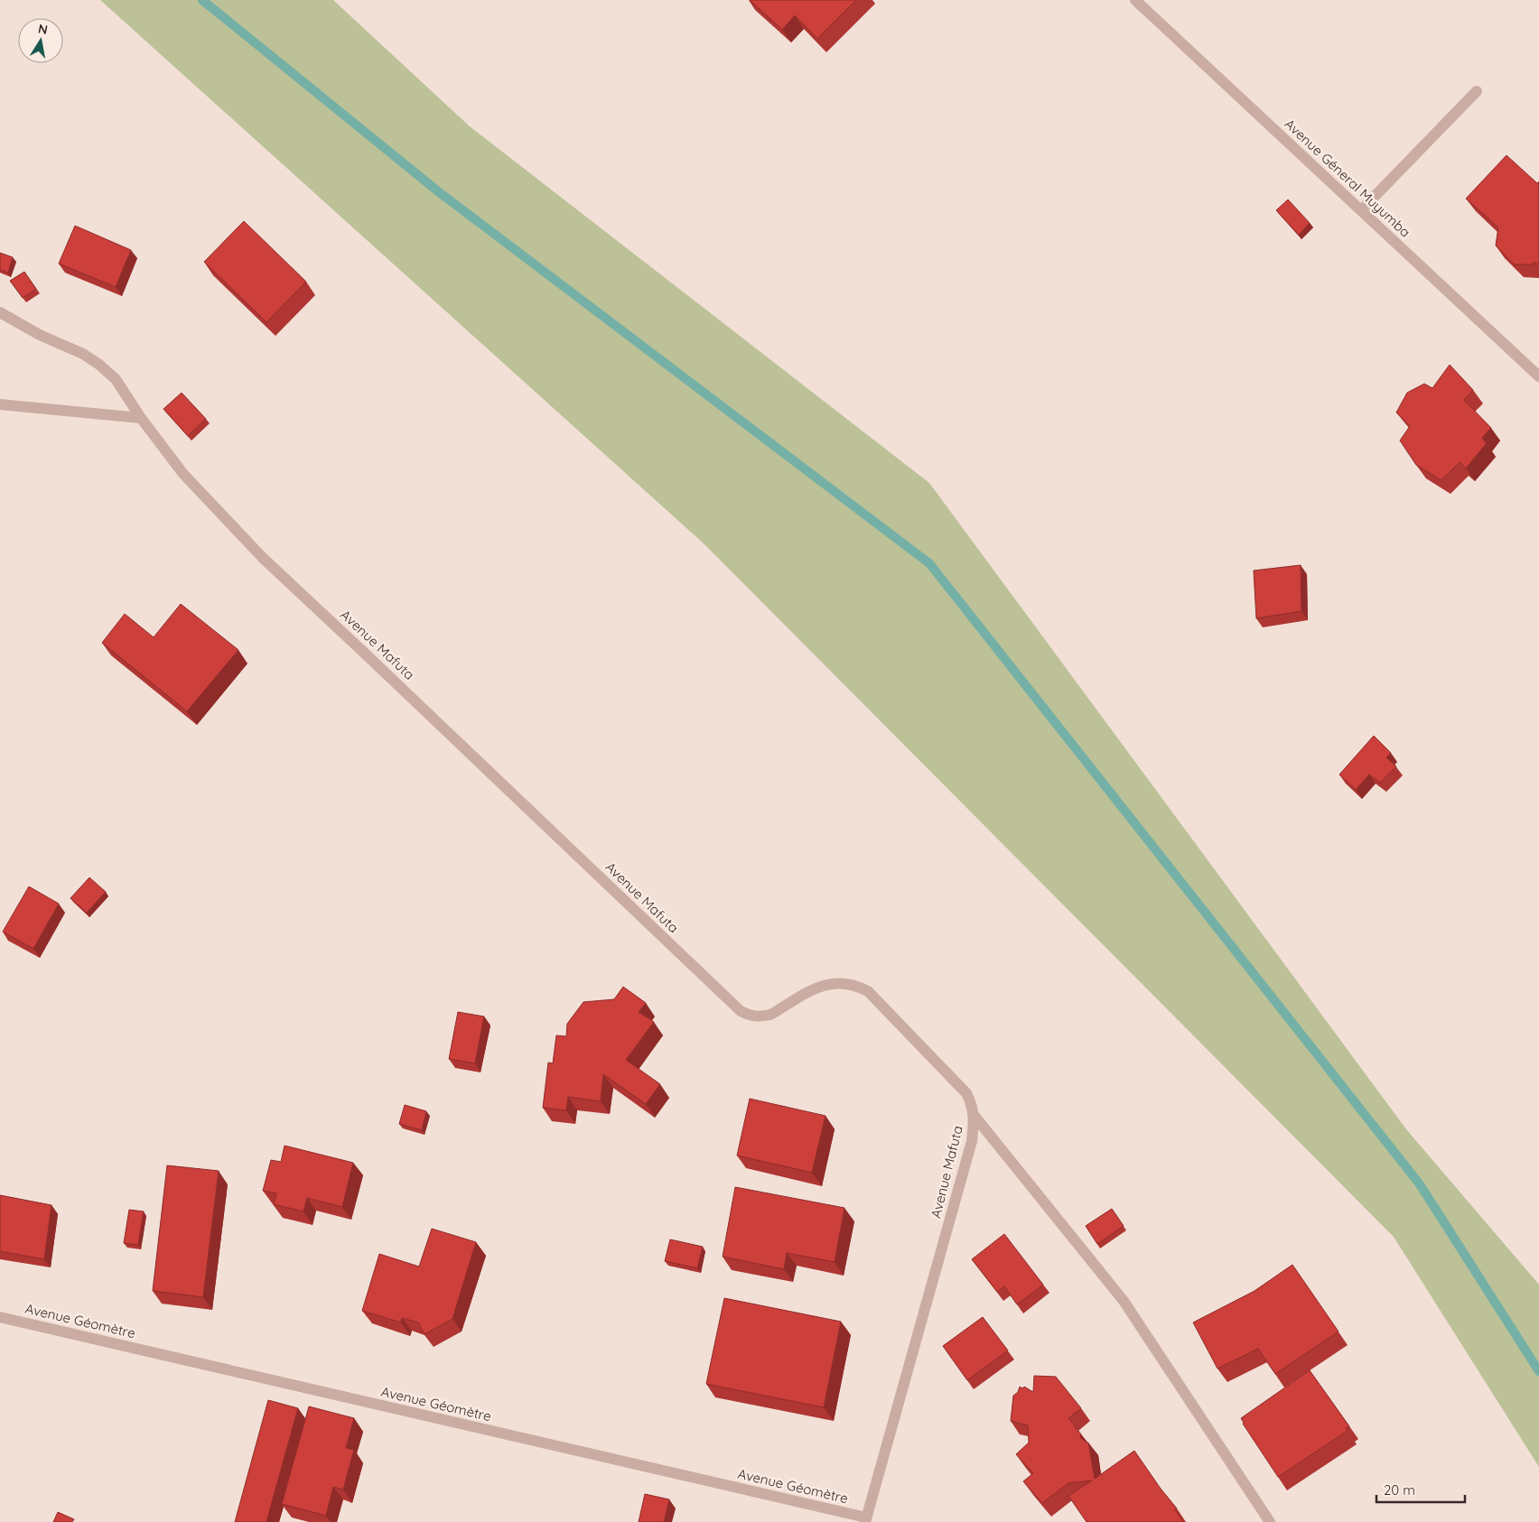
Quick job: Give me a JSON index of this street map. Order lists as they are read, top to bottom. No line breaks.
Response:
{"streets":{"street":["Avenue Géneral Muyumba","Avenue Mafuta","Avenue Géomètre"]},"crossings":[["Avenue Mafuta","Avenue Géomètre"]],"scale_bar":"20 m","north":"top"}
